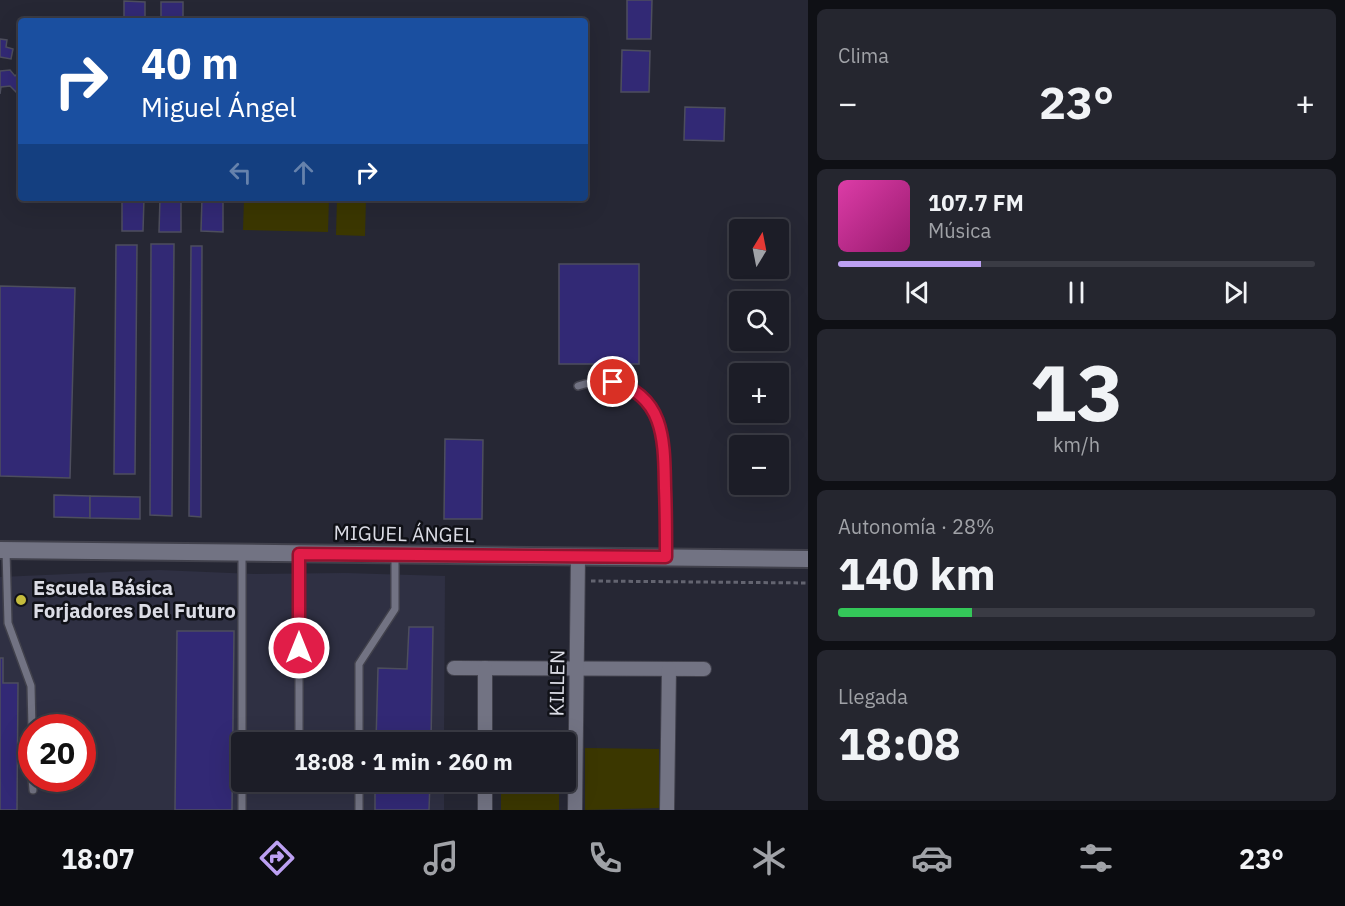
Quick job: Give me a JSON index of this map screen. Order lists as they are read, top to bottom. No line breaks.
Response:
{"streets":{"street":["MIGUEL ÁNGEL","KILLEN"]},"crossings":[["MIGUEL ÁNGEL","KILLEN"]],"places":["Escuela Básica Forjadores Del Futuro"],"north":"top","page":{"tile":["Clima",["13","km/h"],["Autonomía · 28%","140 km"],["Llegada","18:08"]],"turn":["40 m","Miguel Ángel"],"heat":["−","23°","+"],"song":["107.7 FM","Música"],"map_buttons":["+","−"],"limit":"20","trip":"18:08 · 1 min · 260 m","tabs":["18:07","23°"]}}
